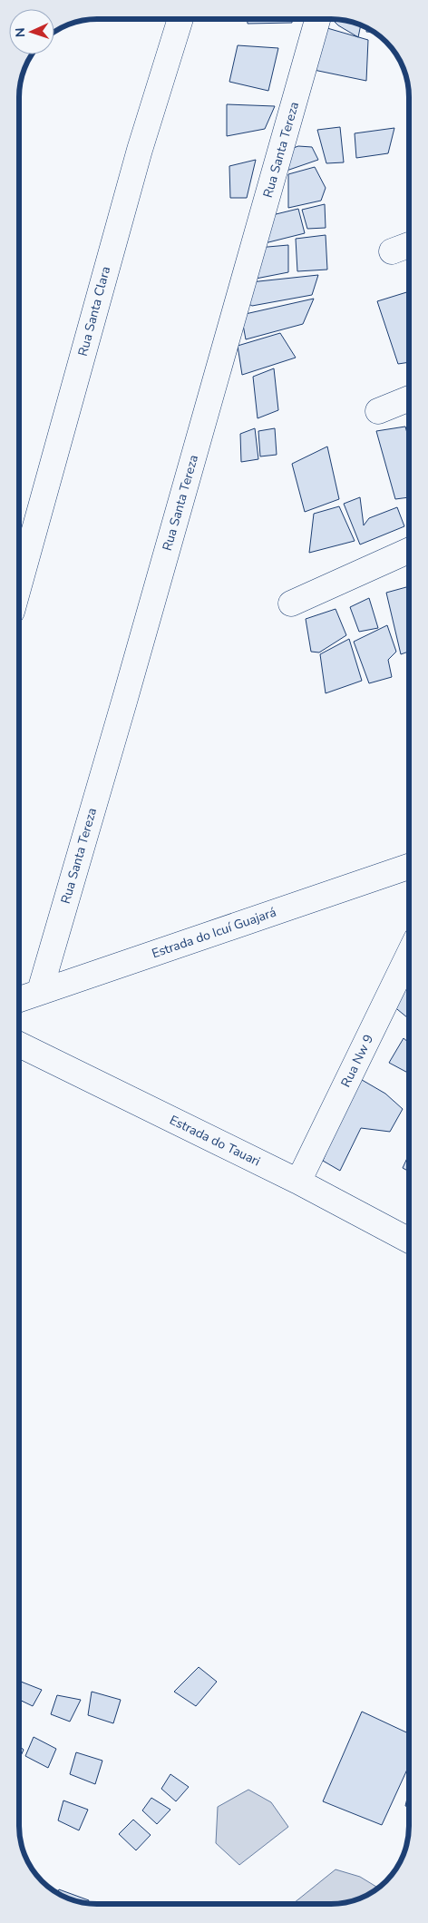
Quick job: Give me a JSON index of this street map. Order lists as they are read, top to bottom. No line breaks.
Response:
{"streets":{"street":["Rua Santa Tereza","Rua Santa Clara","Estrada do Icuí Guajará","Rua Nw 9","Estrada do Tauari"]},"crossings":[["Rua Santa Tereza","Estrada do Icuí Guajará"],["Rua Nw 9","Estrada do Tauari"]],"north":"left"}
